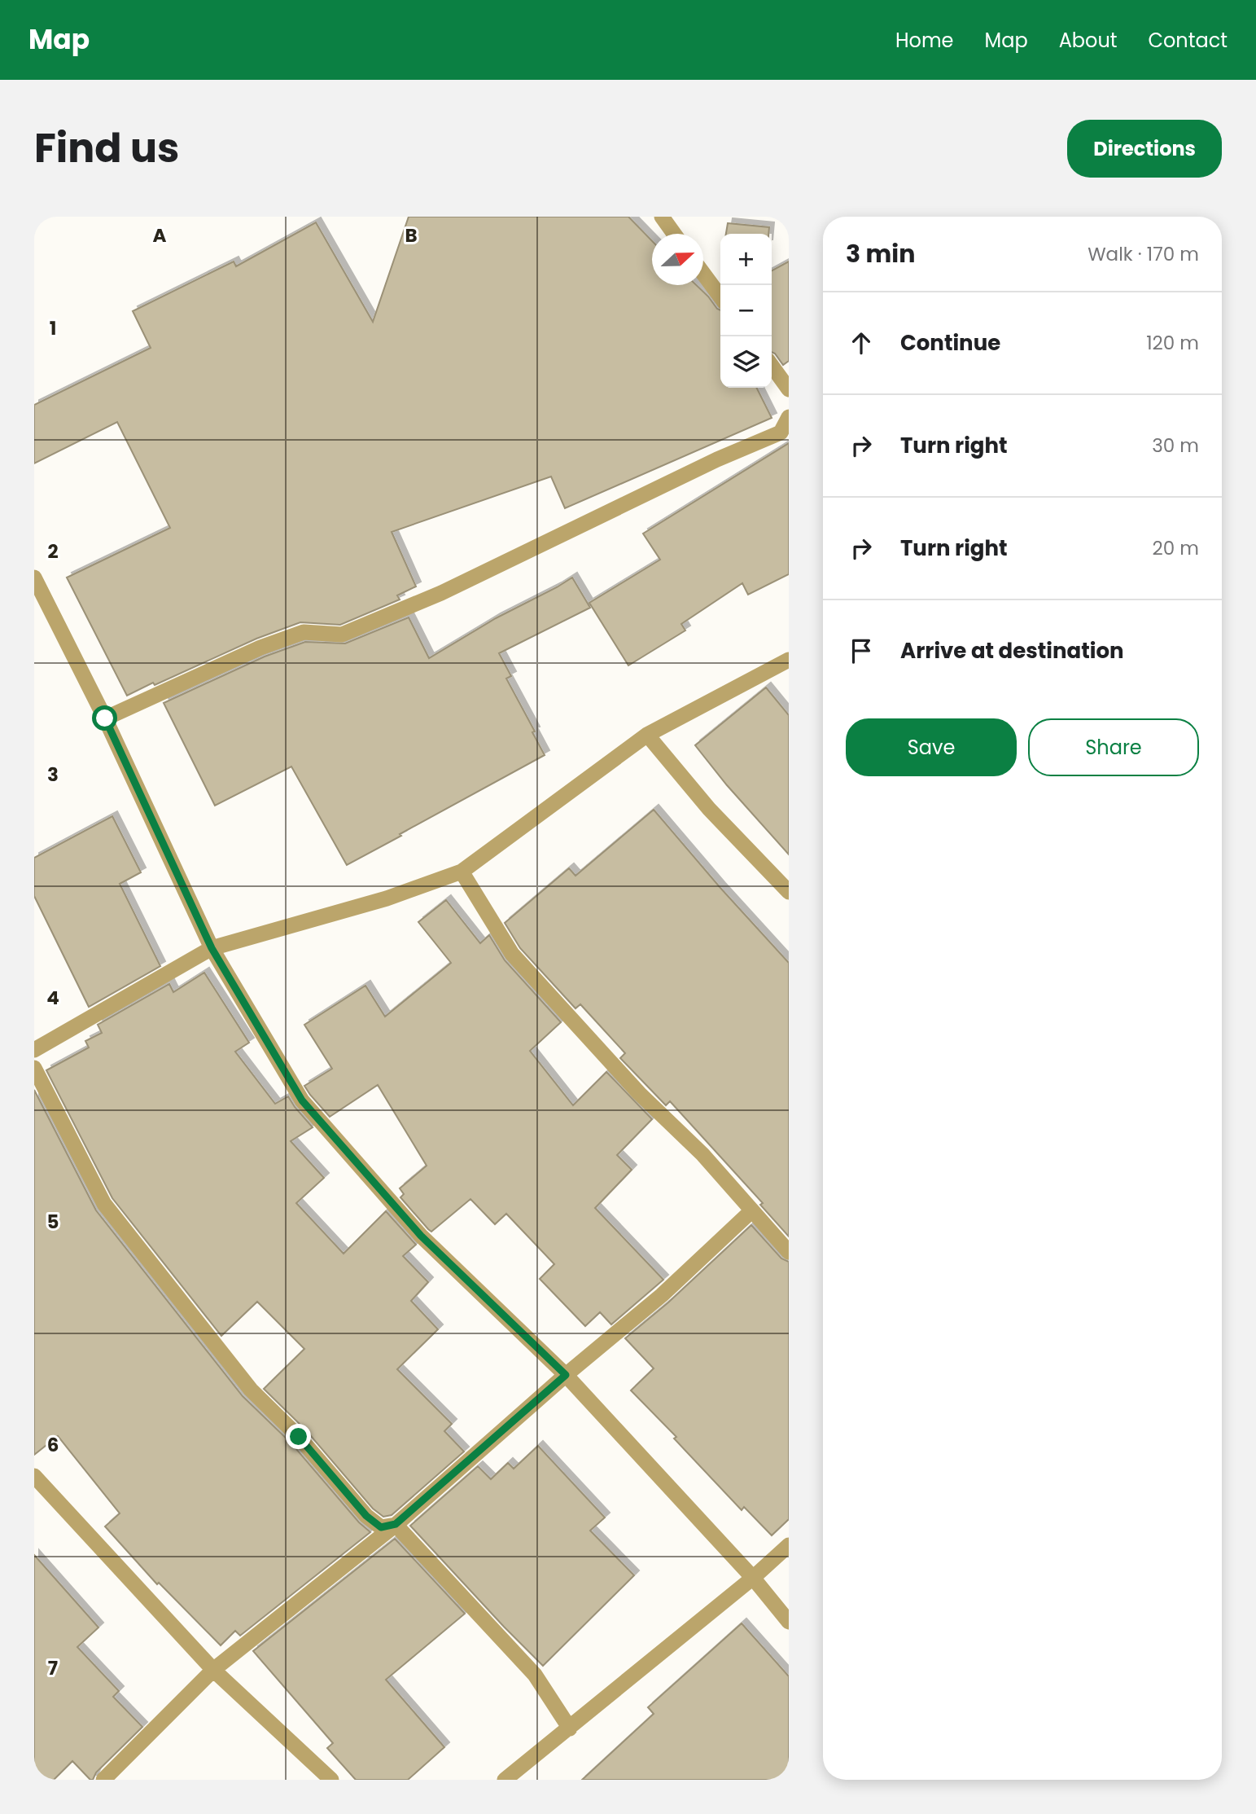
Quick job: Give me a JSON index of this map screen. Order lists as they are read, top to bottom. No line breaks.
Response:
{"north":"right","page":{"header":"Map","nav":["Home","Map","About","Contact"],"title":"Find us","buttons":["Directions",["Save","Share"]],"heading":["3 min","Walk · 170 m"],"map_buttons":["+","−"],"list":[["Continue","120 m"],["Turn right","30 m"],["Turn right","20 m"],"Arrive at destination"]},"grid":{"columns":["A","B"],"rows":["1","2","3","4","5","6","7"]}}
